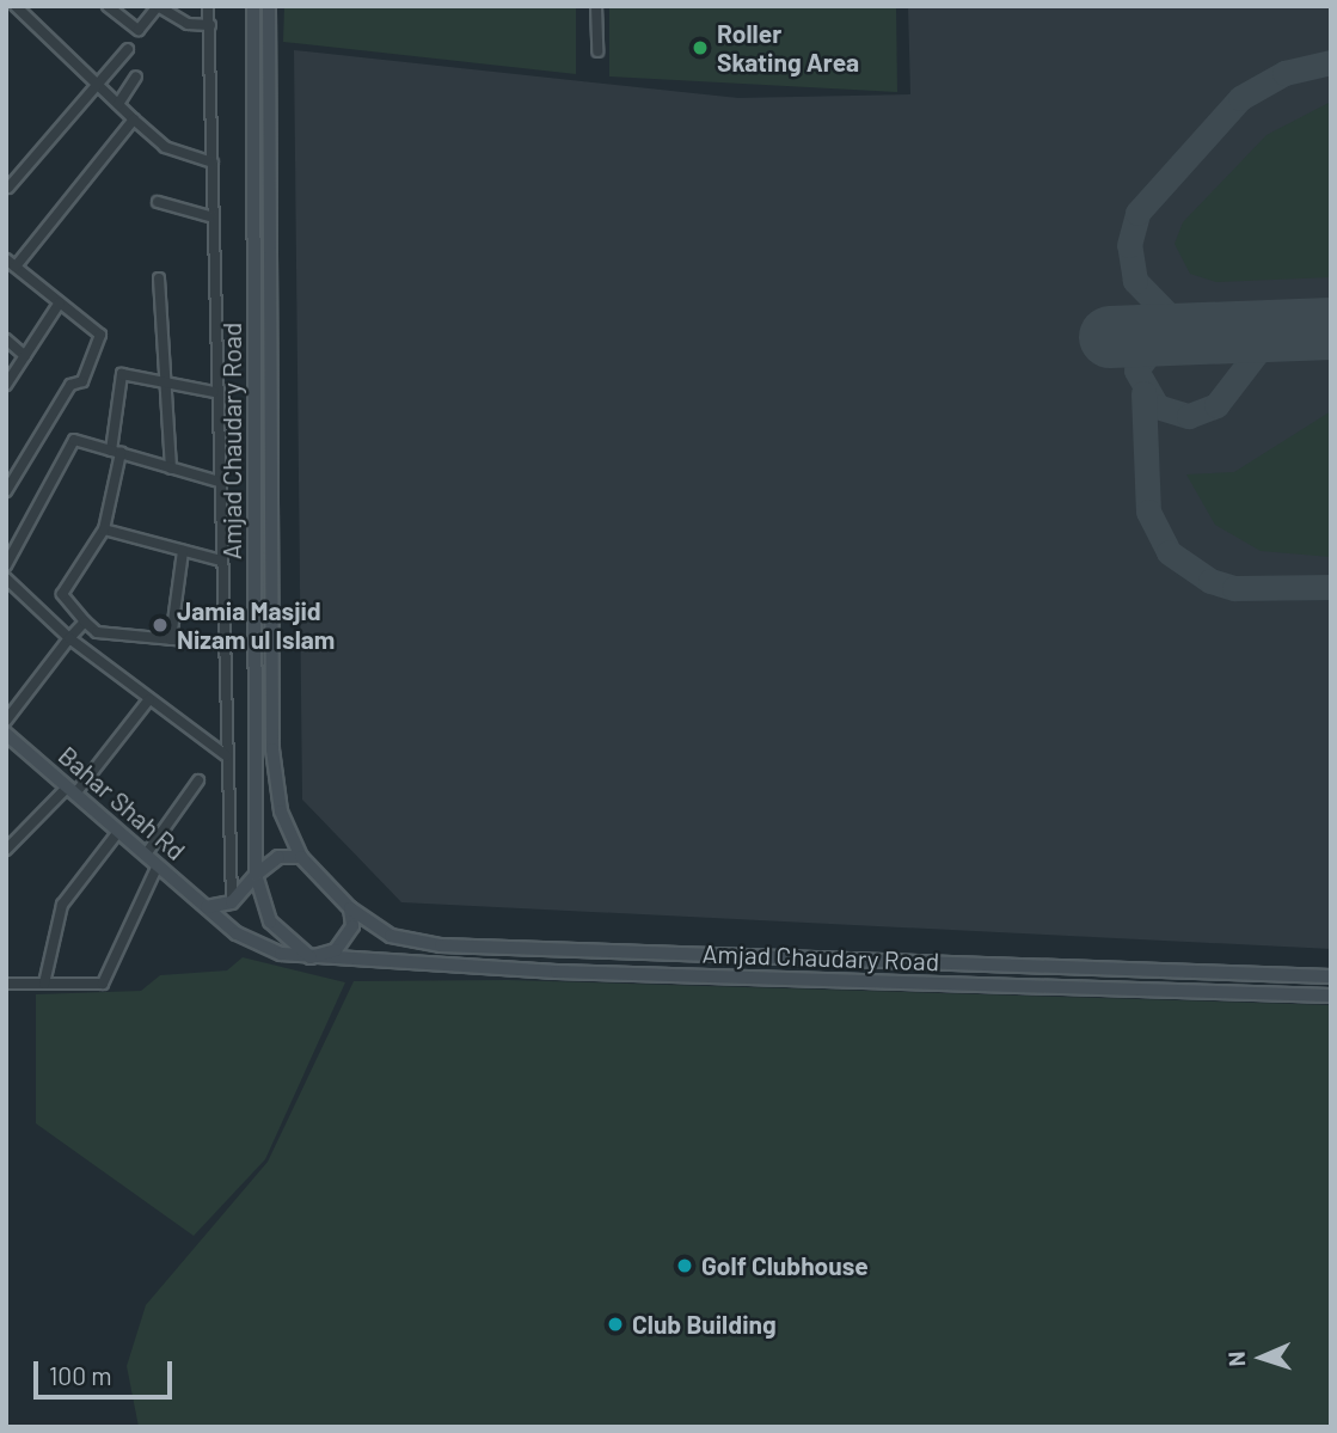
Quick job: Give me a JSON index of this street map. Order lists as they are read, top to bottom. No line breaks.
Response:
{"streets":{"main road":["Amjad Chaudary Road","Bahar Shah Rd"]},"crossings":[["Amjad Chaudary Road","Bahar Shah Rd"]],"places":["Roller Skating Area","Jamia Masjid Nizam ul Islam","Golf Clubhouse","Club Building"],"scale_bar":"100 m","north":"left"}
